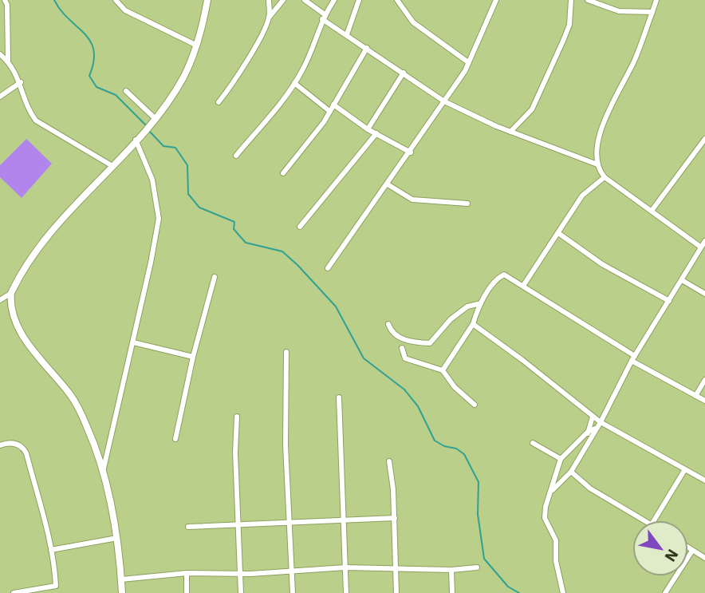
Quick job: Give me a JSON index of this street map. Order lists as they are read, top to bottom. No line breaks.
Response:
{"north":"bottom right"}
